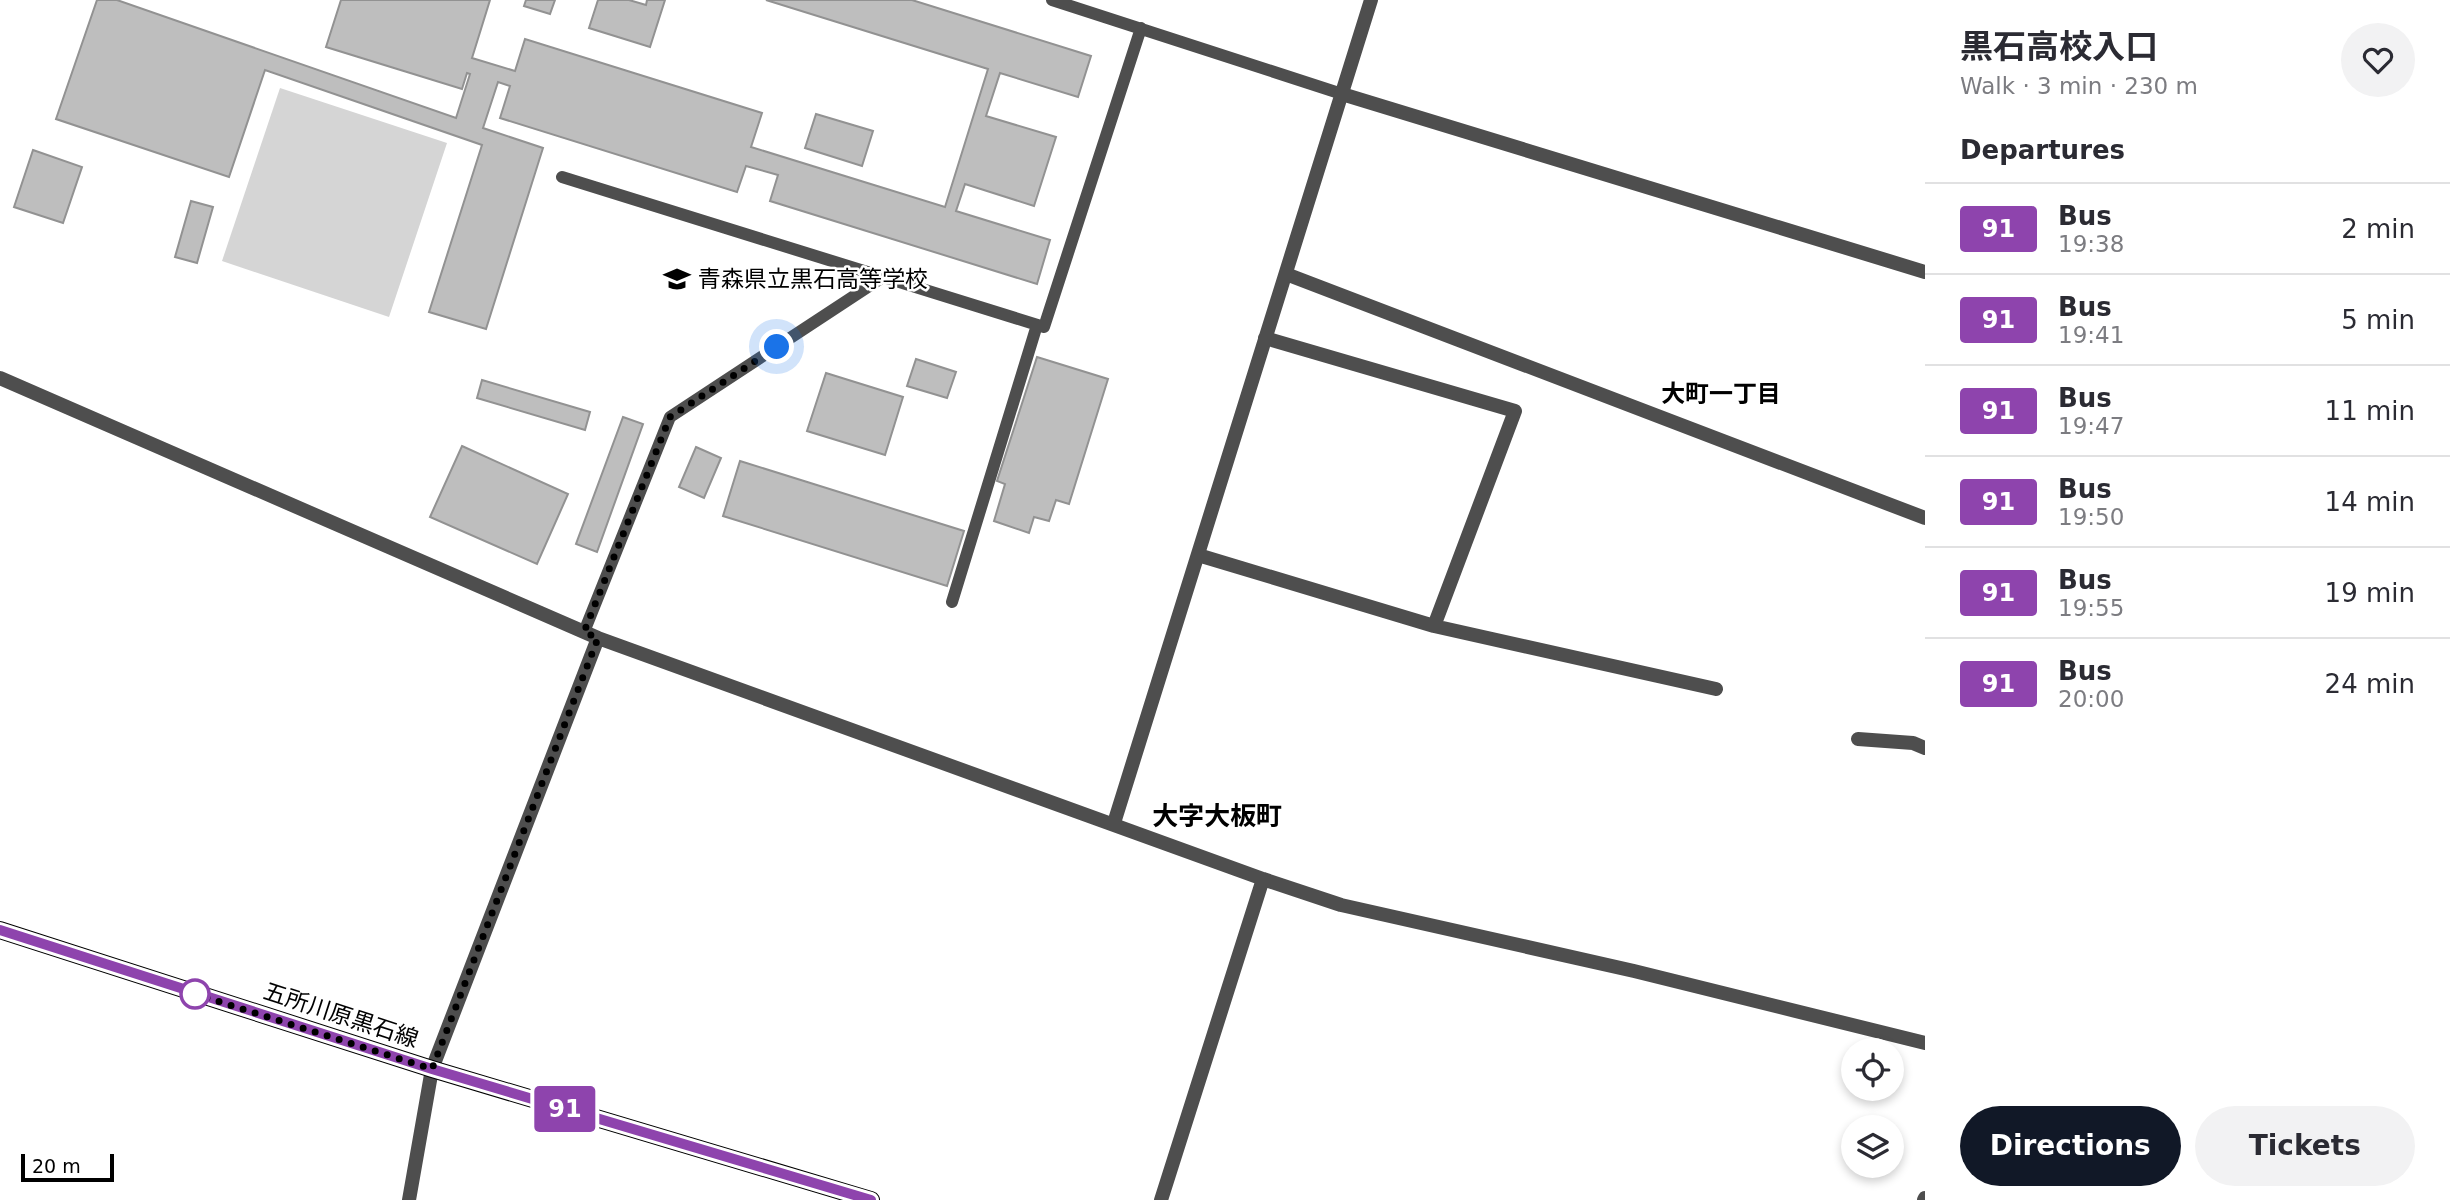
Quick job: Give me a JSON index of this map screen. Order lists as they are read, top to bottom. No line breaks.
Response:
{"streets":{"main road":["五所川原黒石線"]},"districts":["大町一丁目","大字大板町"],"places":{"school or university":["青森県立黒石高等学校"]},"lines":["bus line 91"],"scale_bar":"20 m","page":{"on_map":"91","heading":[["黒石高校入口","Walk · 3 min · 230 m"],"Departures"],"list":[{"mark":"91","name":"Bus","note":"19:38","value":"2 min"},{"mark":"91","name":"Bus","note":"19:41","value":"5 min"},{"mark":"91","name":"Bus","note":"19:47","value":"11 min"},{"mark":"91","name":"Bus","note":"19:50","value":"14 min"},{"mark":"91","name":"Bus","note":"19:55","value":"19 min"},{"mark":"91","name":"Bus","note":"20:00","value":"24 min"}],"buttons":["Directions","Tickets"],"scale":"20 m"}}
